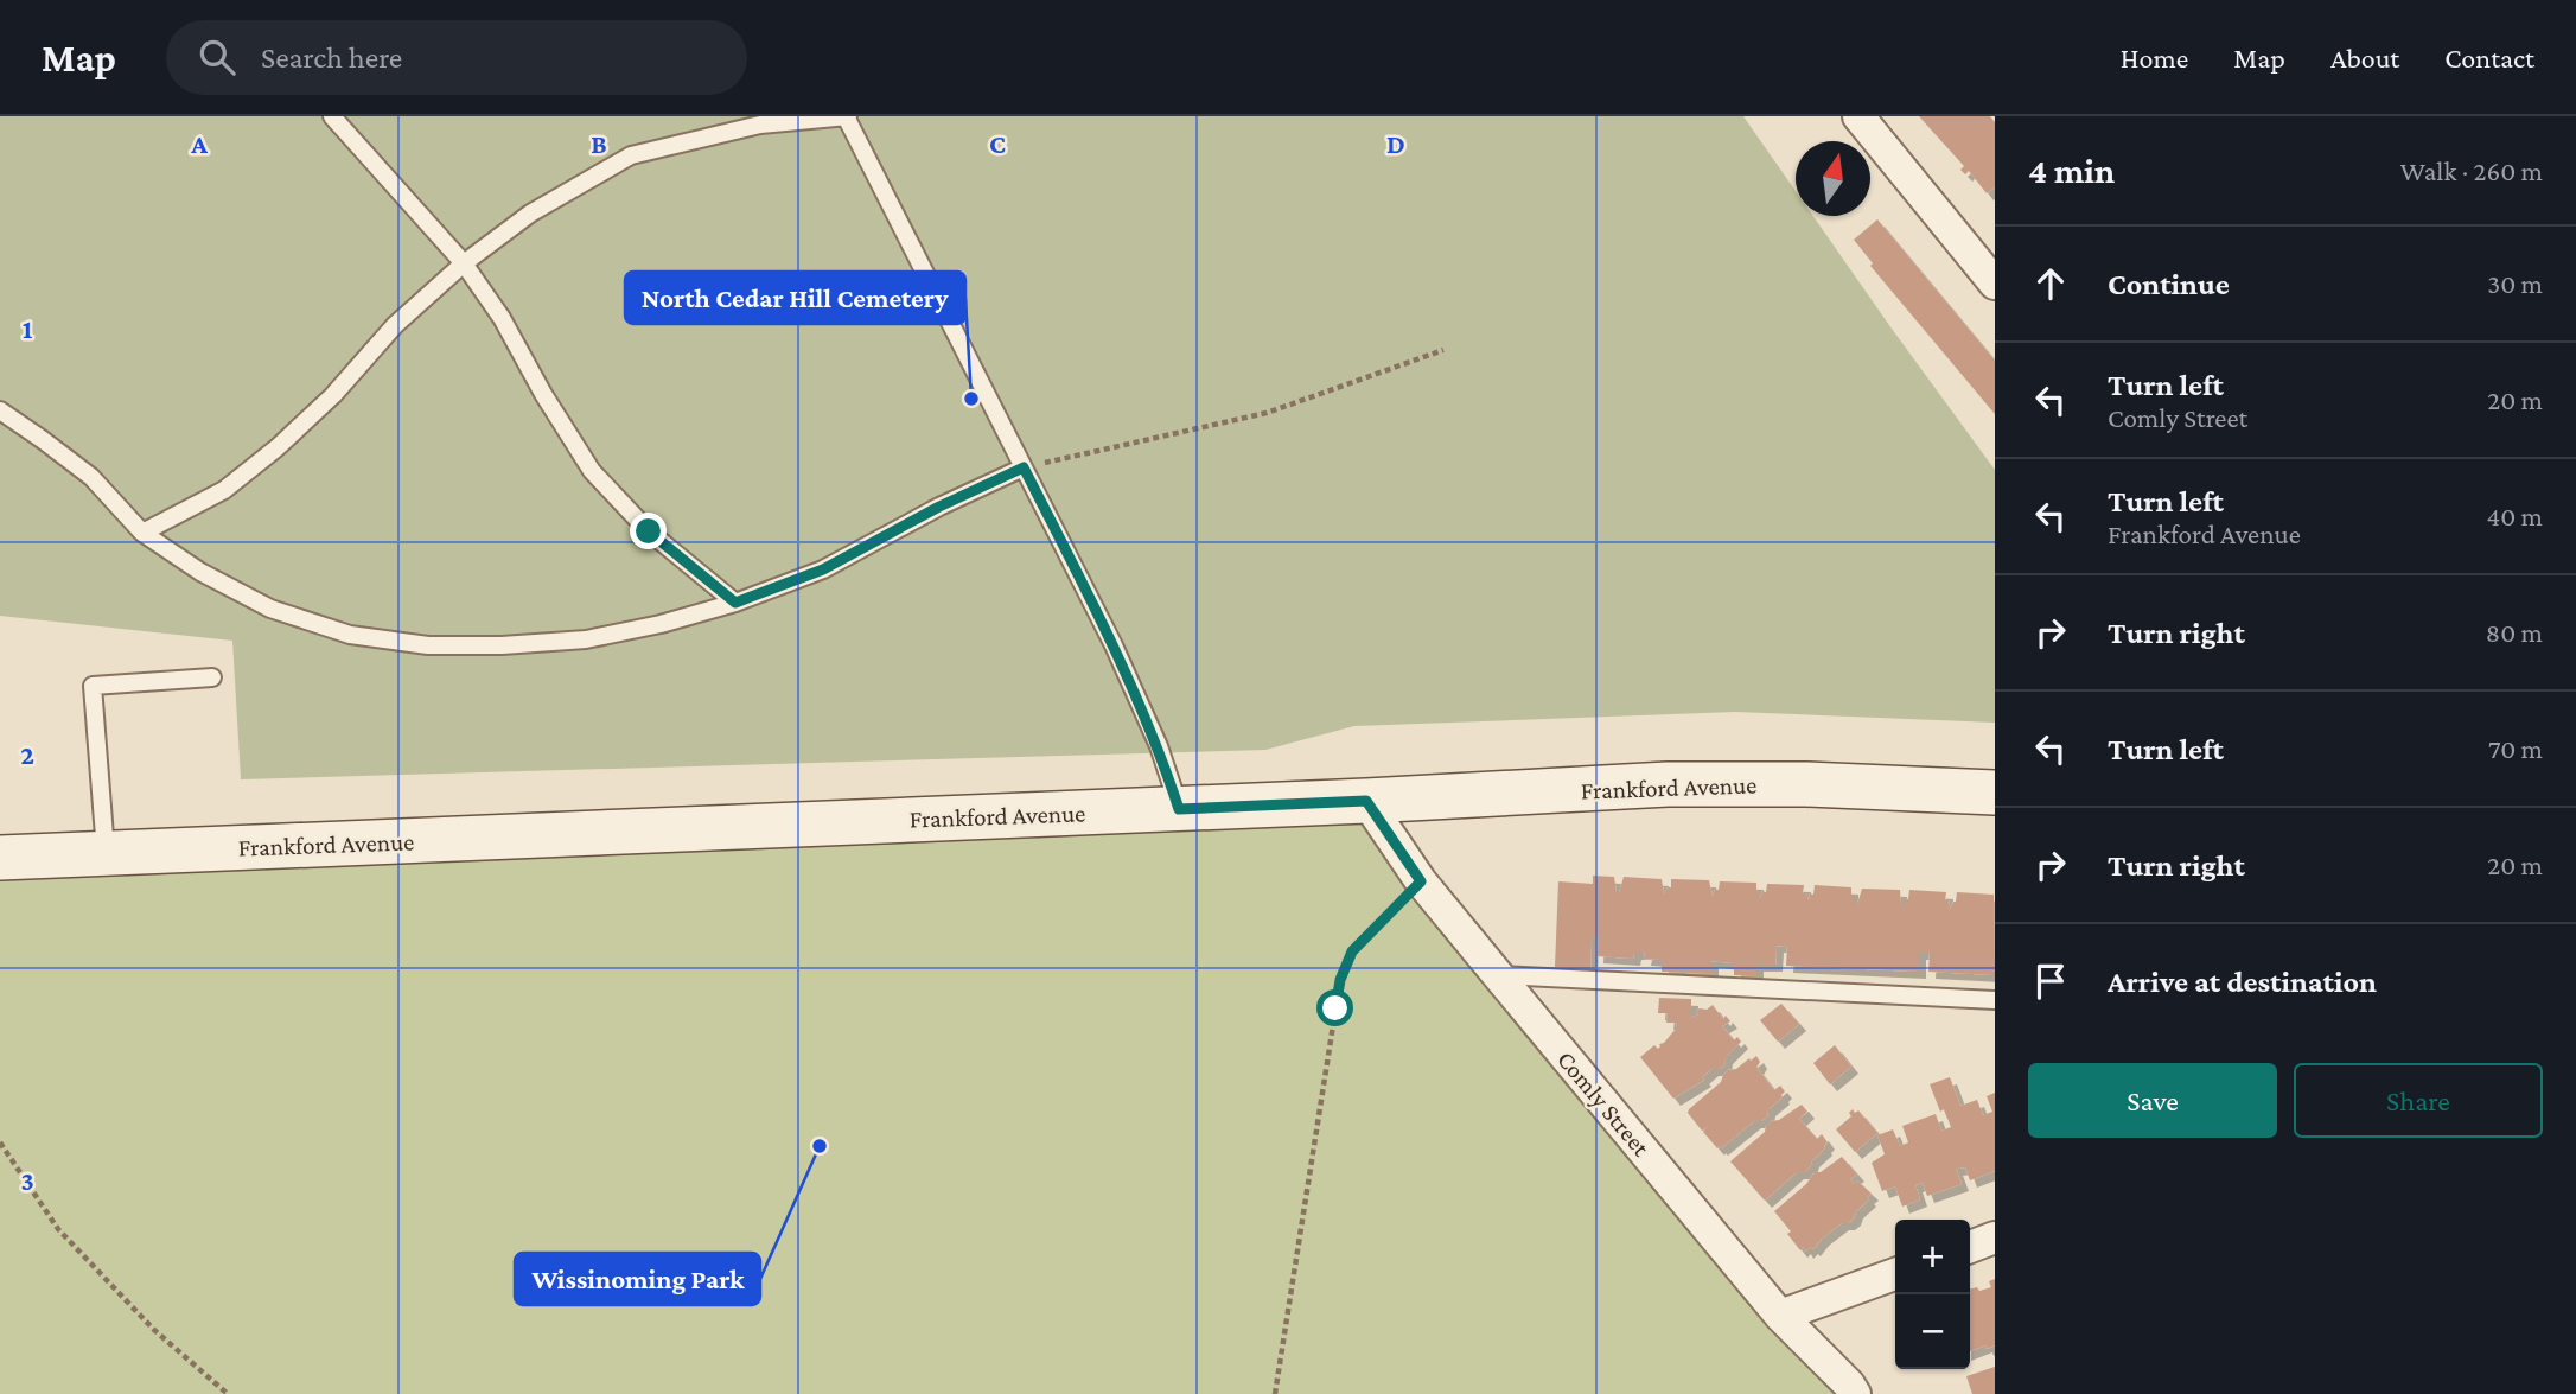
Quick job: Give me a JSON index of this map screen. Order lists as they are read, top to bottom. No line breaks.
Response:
{"streets":{"main road":["Frankford Avenue"],"street":["Comly Street"]},"crossings":[["Frankford Avenue","Comly Street"]],"places":["North Cedar Hill Cemetery","Wissinoming Park"],"north":"top","page":{"header":"Map","search":"Search here","nav":["Home","Map","About","Contact"],"heading":["4 min","Walk · 260 m"],"list":[["Continue","30 m"],["Turn left","Comly Street","20 m"],["Turn left","Frankford Avenue","40 m"],["Turn right","80 m"],["Turn left","70 m"],["Turn right","20 m"],"Arrive at destination"],"buttons":["Save","Share"],"map_buttons":["+","−"]},"grid":{"columns":["A","B","C","D"],"rows":["1","2","3"]}}
